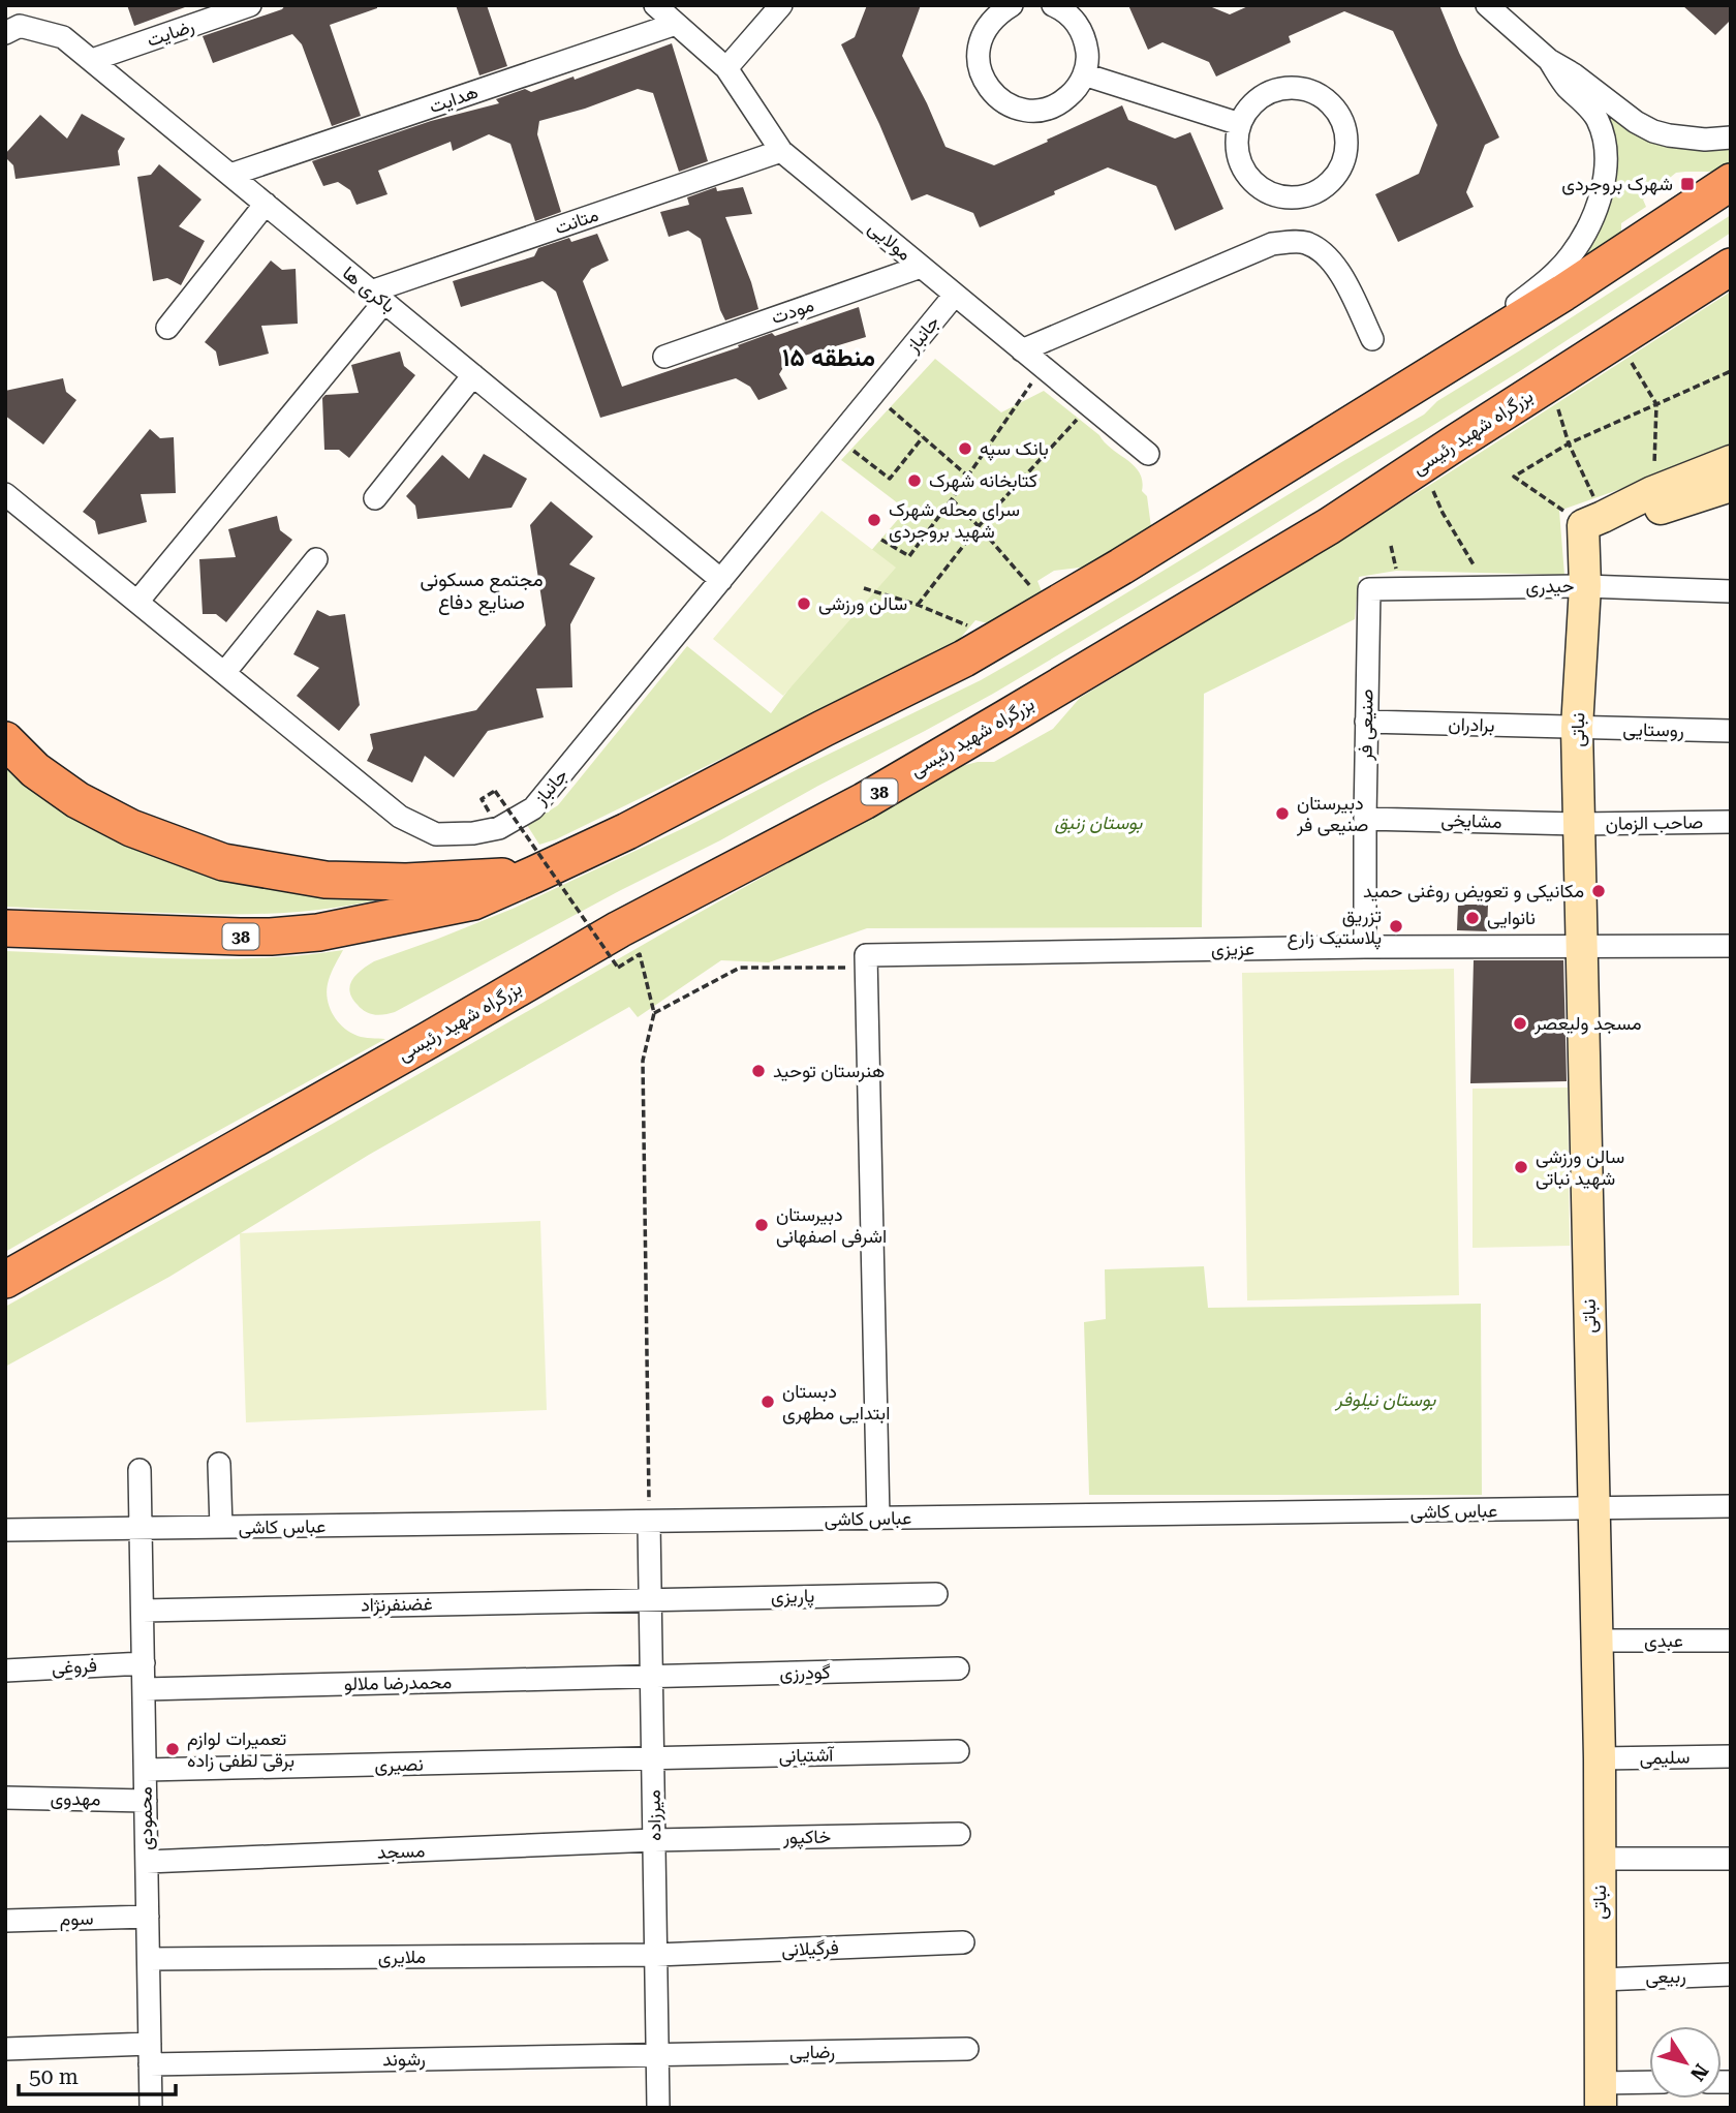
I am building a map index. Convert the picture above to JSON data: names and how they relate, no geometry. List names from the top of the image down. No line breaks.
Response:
{"streets":{"highway":["بزرگراه شهید رئیسی","38"],"main road":["نباتی"],"street":["رضایت","هدایت","متانت","مولايی","باکری ها","مودت","جانباز","حیدری","صنیعی فر","برادران","روستایی","مشایخی","صاحب الزمان","عزیزی","عباس کاشی","پاریزی","غضنفرنژاد","عبدی","فروغی","گودرزی","محمدرضا ملالو","آشتیانی","سلیمی","نصیری","مهدوی","میرزاده","محمودی","خاکپور","مسجد","سوم","فرگیلانی","ملایری","ربیعی","رضایی","رشوند"]},"crossings":[["رضایت","باکری ها"],["هدایت","مولايی"],["هدایت","باکری ها"],["متانت","مولايی"],["متانت","باکری ها"],["مولايی","مودت"],["مولايی","جانباز"],["باکری ها","جانباز"],["حیدری","صنیعی فر"],["حیدری","نباتی"],["صنیعی فر","برادران"],["صنیعی فر","مشایخی"],["صنیعی فر","عزیزی"],["برادران","نباتی"],["برادران","روستایی"],["نباتی","روستایی"],["نباتی","مشایخی"],["نباتی","صاحب الزمان"],["نباتی","عزیزی"],["نباتی","عباس کاشی"],["نباتی","عبدی"],["نباتی","سلیمی"],["نباتی","ربیعی"],["مشایخی","صاحب الزمان"],["عباس کاشی","میرزاده"],["عباس کاشی","محمودی"],["پاریزی","غضنفرنژاد"],["پاریزی","میرزاده"],["غضنفرنژاد","میرزاده"],["غضنفرنژاد","محمودی"],["فروغی","محمودی"],["گودرزی","محمدرضا ملالو"],["گودرزی","میرزاده"],["محمدرضا ملالو","میرزاده"],["محمدرضا ملالو","محمودی"],["آشتیانی","نصیری"],["آشتیانی","میرزاده"],["نصیری","میرزاده"],["نصیری","محمودی"],["مهدوی","محمودی"],["میرزاده","خاکپور"],["میرزاده","مسجد"],["میرزاده","فرگیلانی"],["میرزاده","ملایری"],["میرزاده","رضایی"],["میرزاده","رشوند"],["محمودی","مسجد"],["محمودی","سوم"],["محمودی","ملایری"],["محمودی","رشوند"],["خاکپور","مسجد"],["فرگیلانی","ملایری"],["رضایی","رشوند"]],"districts":["منطقه ۱۵","مجتمع مسکونی صنایع دفاع"],"parks":["بوستان زنبق","بوستان نیلوفر"],"places":{"transit":["شهرک بروجردی"],"other":["بانک سپه","کتابخانه شهرک","سرای محله شهرک شهید بروجردی","سالن ورزشی","دبیرستان صنیعی فر","مکانیکی و تعویض روغنی حمید","نانوایی","تزریق پلاستیک زارع","مسجد ولیعصر","هنرستان توحید","سالن ورزشی شهید نباتی","دبیرستان اشرفی اصفهانی","دبستان ابتدایی مطهری","تعمیرات لوازم برقی لطفی زاده"]},"scale_bar":"50 m","north":"bottom right"}
